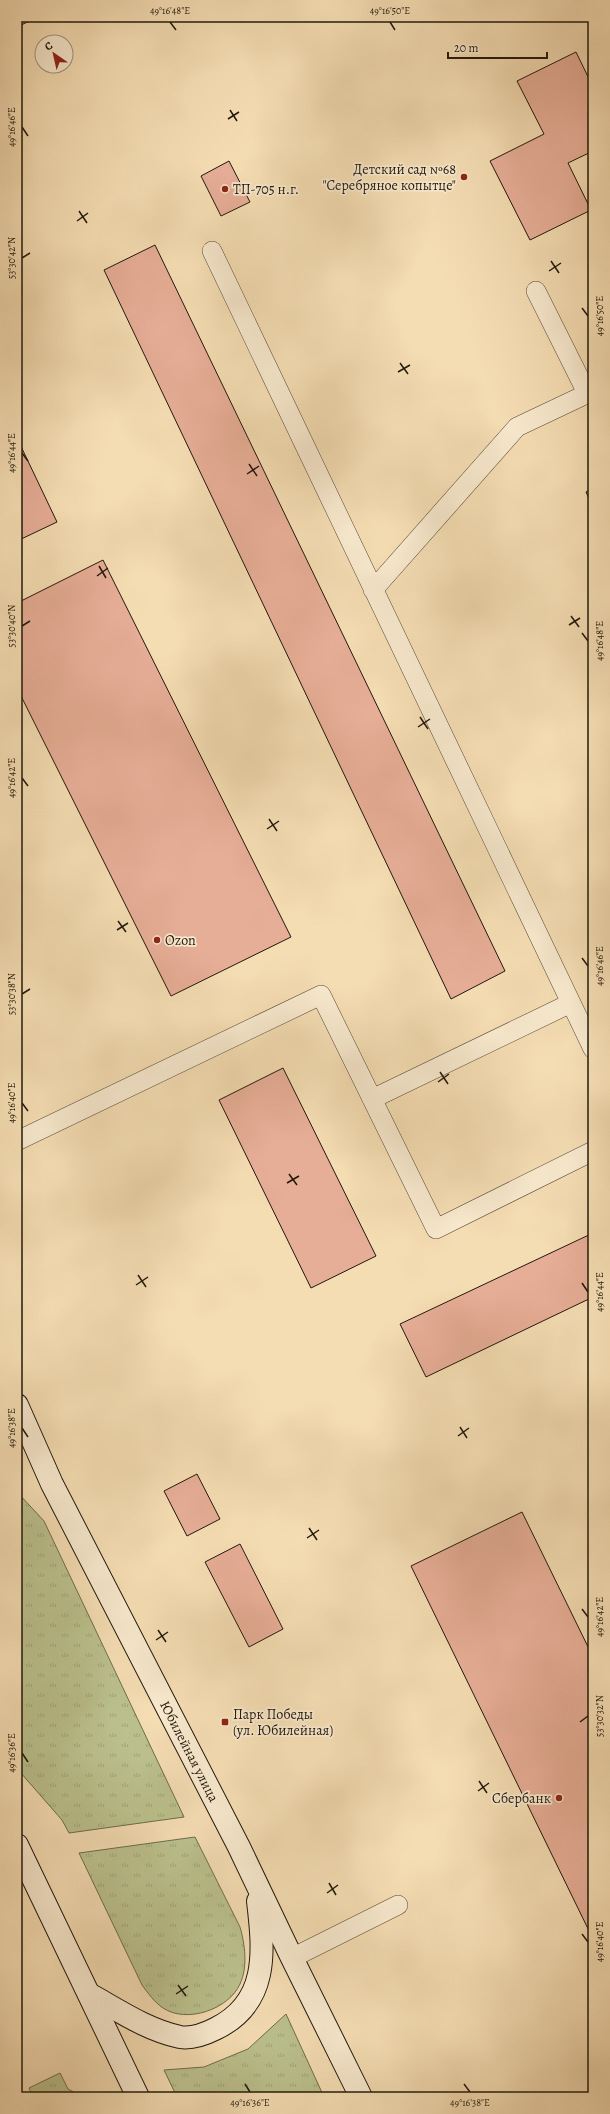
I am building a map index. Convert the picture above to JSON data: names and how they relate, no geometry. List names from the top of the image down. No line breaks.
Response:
{"streets":{"main road":["Юбилейная улица"]},"places":{"other":["Детский сад №68 \"Серебряное копытце\"","ТП-705 н.г.","Ozon","Сбербанк"],"transit":["Парк Победы (ул. Юбилейная)"]},"scale_bar":"20 m","north":"top left","coordinates":["49°16'48\"E","49°16'50\"E","49°16'46\"E","53°30'42\"N","49°16'44\"E","53°30'40\"N","49°16'42\"E","53°30'38\"N","49°16'40\"E","49°16'38\"E","53°30'32\"N","49°16'36\"E"]}
